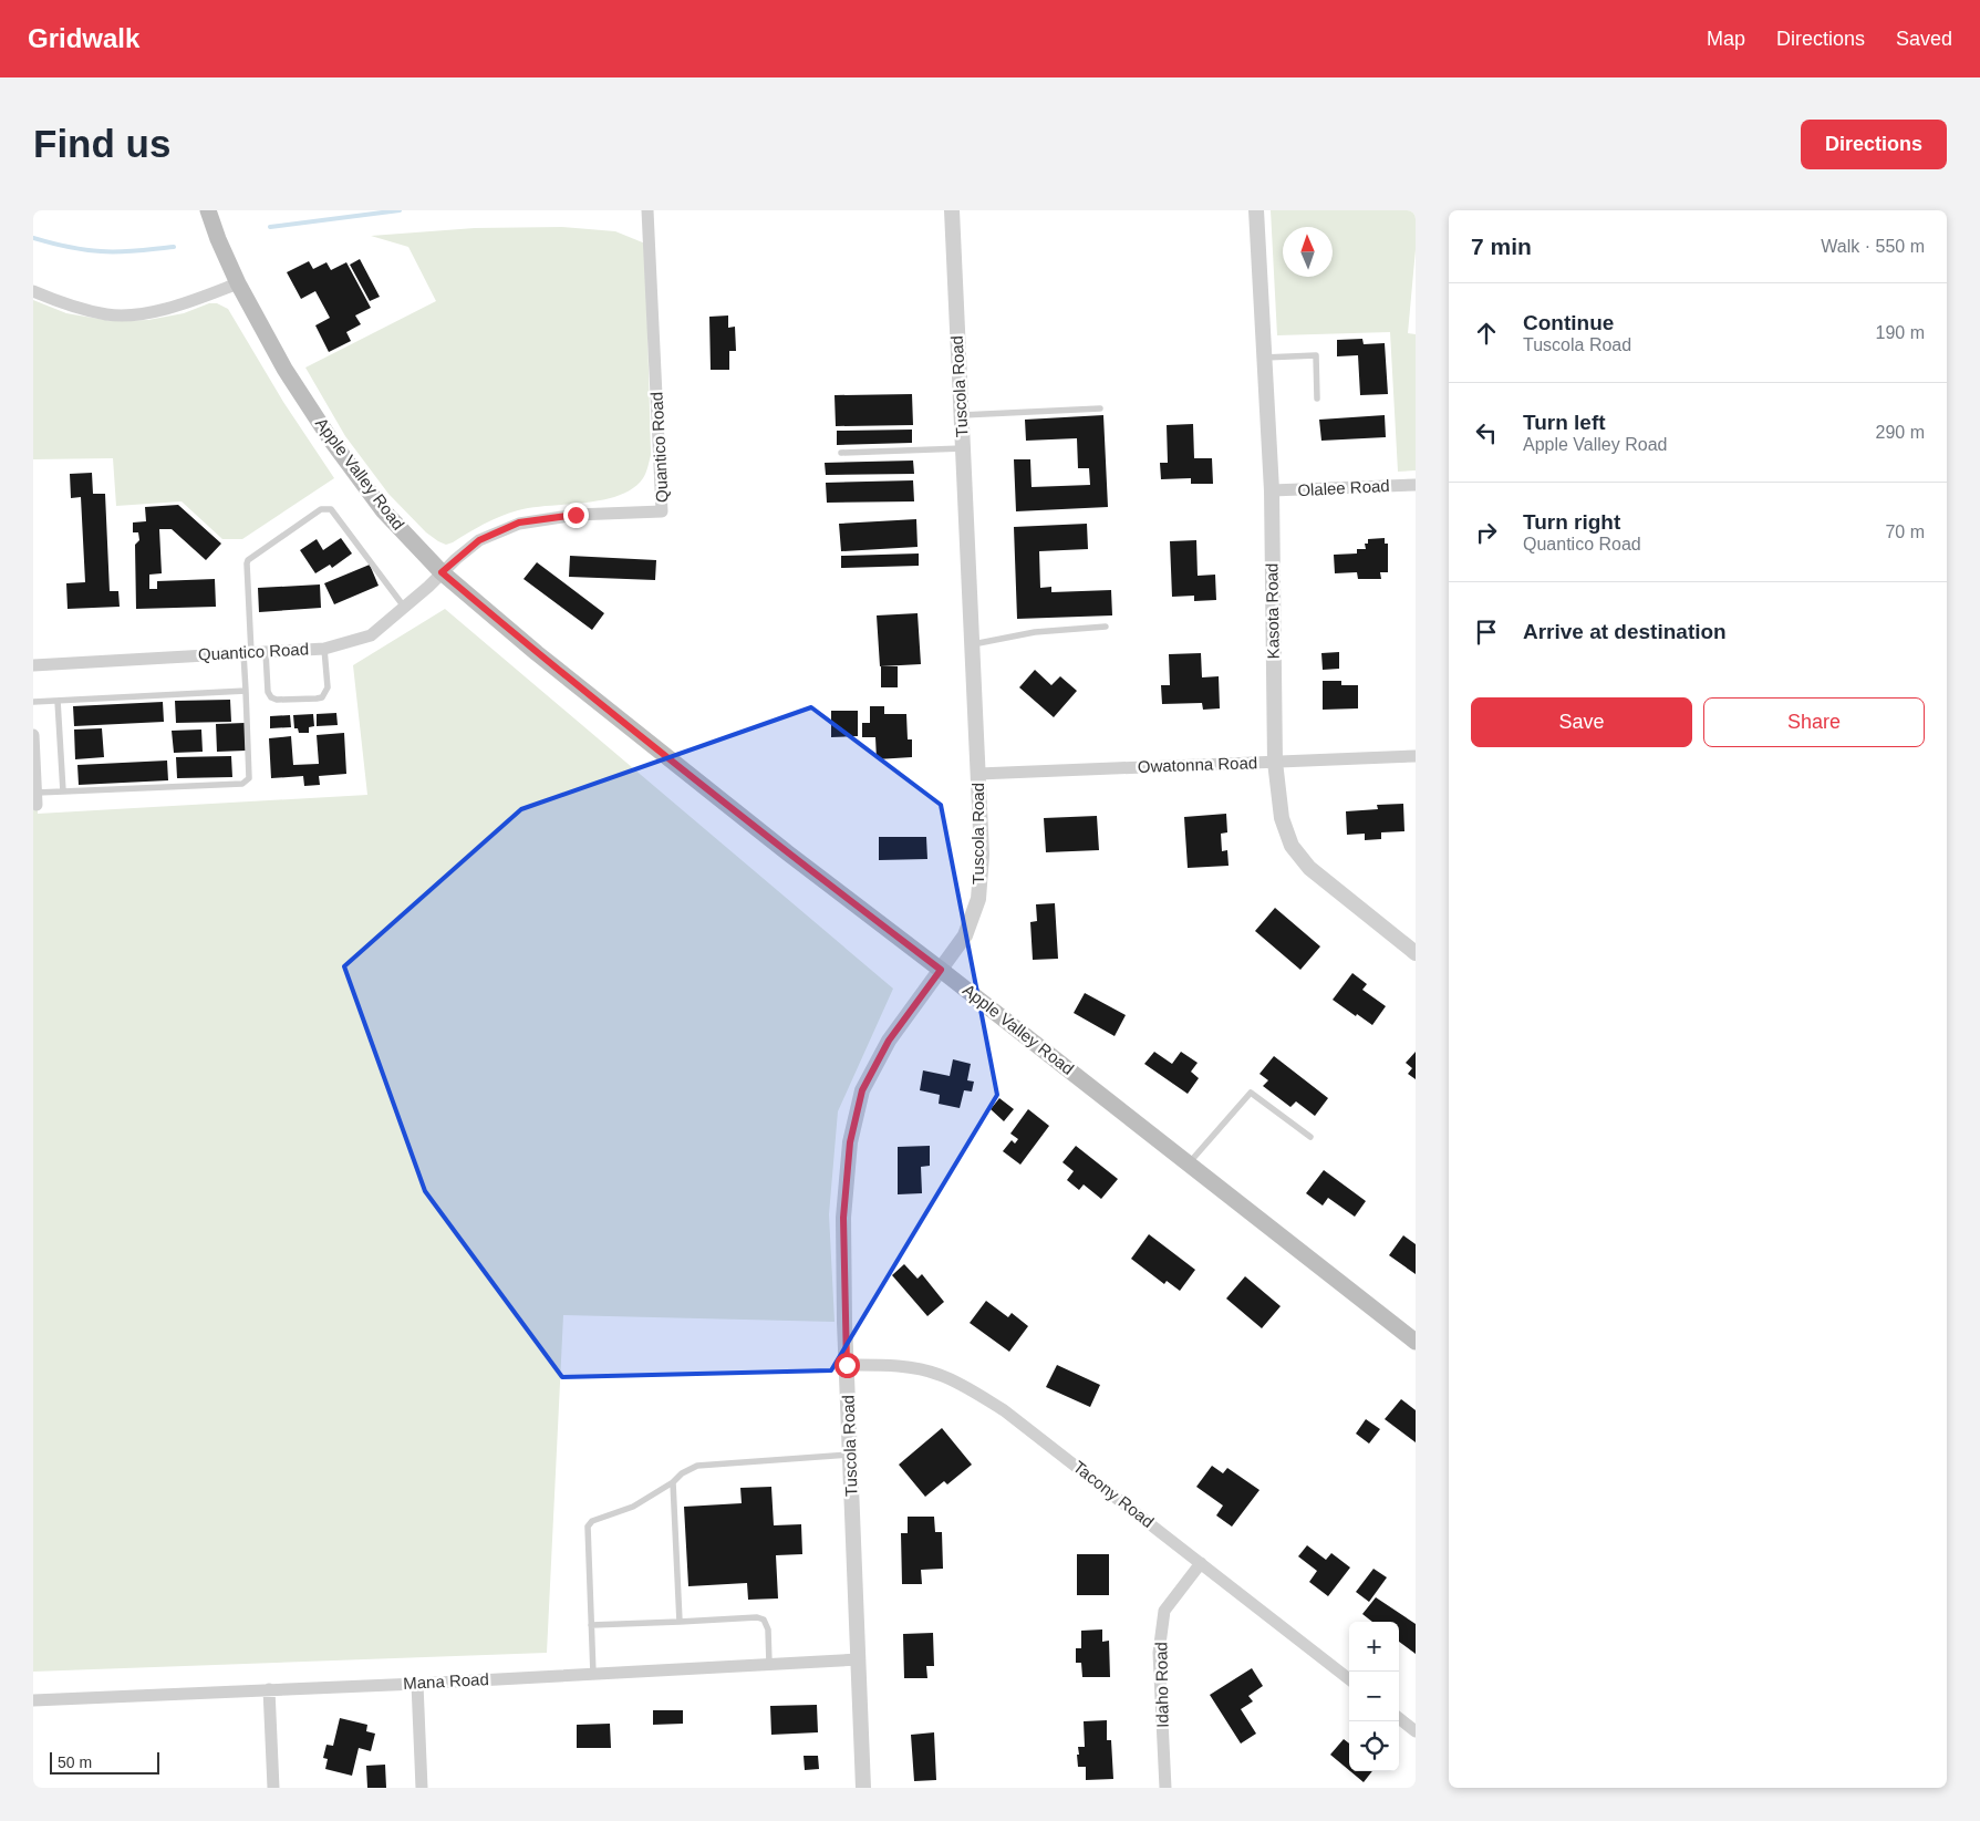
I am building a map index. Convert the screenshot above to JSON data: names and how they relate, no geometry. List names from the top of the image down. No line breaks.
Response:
{"streets":{"main road":["Apple Valley Road"],"street":["Tuscola Road","Quantico Road","Olalee Road","Kasota Road","Owatonna Road","Tacony Road","Mana Road","Idaho Road"]},"crossings":[["Tuscola Road","Apple Valley Road"],["Tuscola Road","Owatonna Road"],["Tuscola Road","Tacony Road"],["Tuscola Road","Mana Road"],["Quantico Road","Apple Valley Road"],["Olalee Road","Kasota Road"],["Kasota Road","Owatonna Road"],["Tacony Road","Idaho Road"]],"scale_bar":"50 m","north":"top","page":{"header":"Gridwalk","nav":["Map","Directions","Saved"],"buttons":["Directions",["Save","Share"]],"title":"Find us","heading":["7 min","Walk · 550 m"],"list":[["Continue","Tuscola Road","190 m"],["Turn left","Apple Valley Road","290 m"],["Turn right","Quantico Road","70 m"],"Arrive at destination"],"map_buttons":["+","−"],"scale":"50 m"}}
